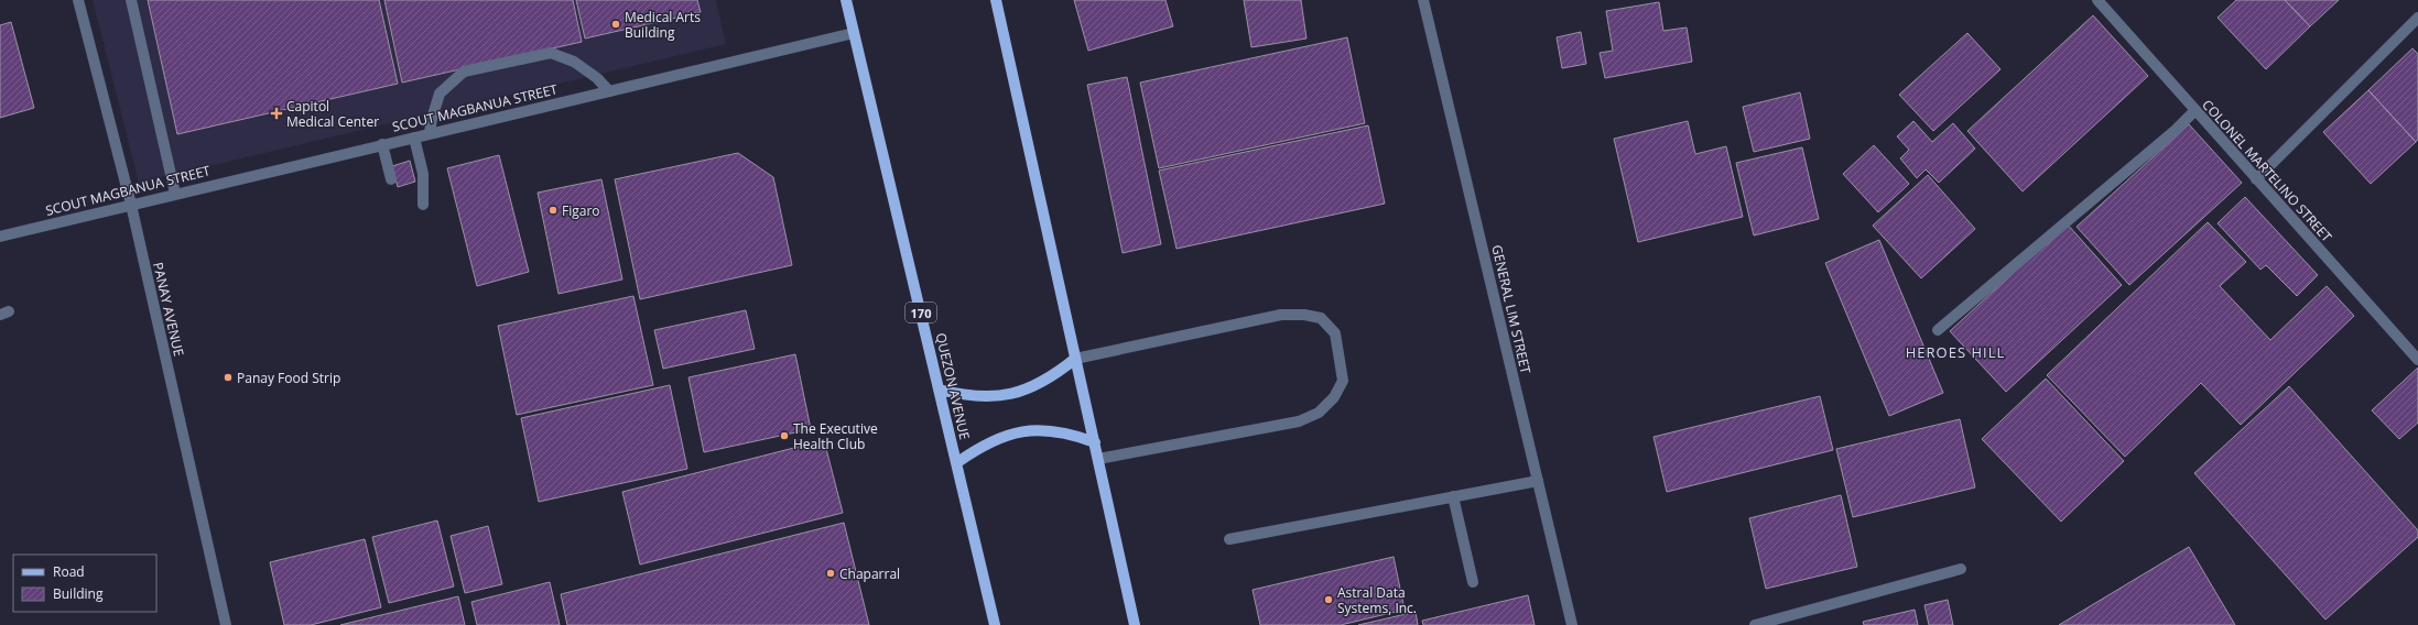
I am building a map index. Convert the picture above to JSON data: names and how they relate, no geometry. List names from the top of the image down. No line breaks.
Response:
{"streets":{"main road":["170","QUEZON AVENUE"],"street":["SCOUT MAGBANUA STREET","COLONEL MARTELINO STREET","PANAY AVENUE","GENERAL LIM STREET"]},"crossings":[["SCOUT MAGBANUA STREET","PANAY AVENUE"],["SCOUT MAGBANUA STREET","QUEZON AVENUE"]],"districts":["HEROES HILL"],"places":{"other":["Medical Arts Building","Figaro","Panay Food Strip","The Executive Health Club","Chaparral","Astral Data Systems, Inc."],"health":["Capitol Medical Center"]},"legend":["Road","Building"]}
